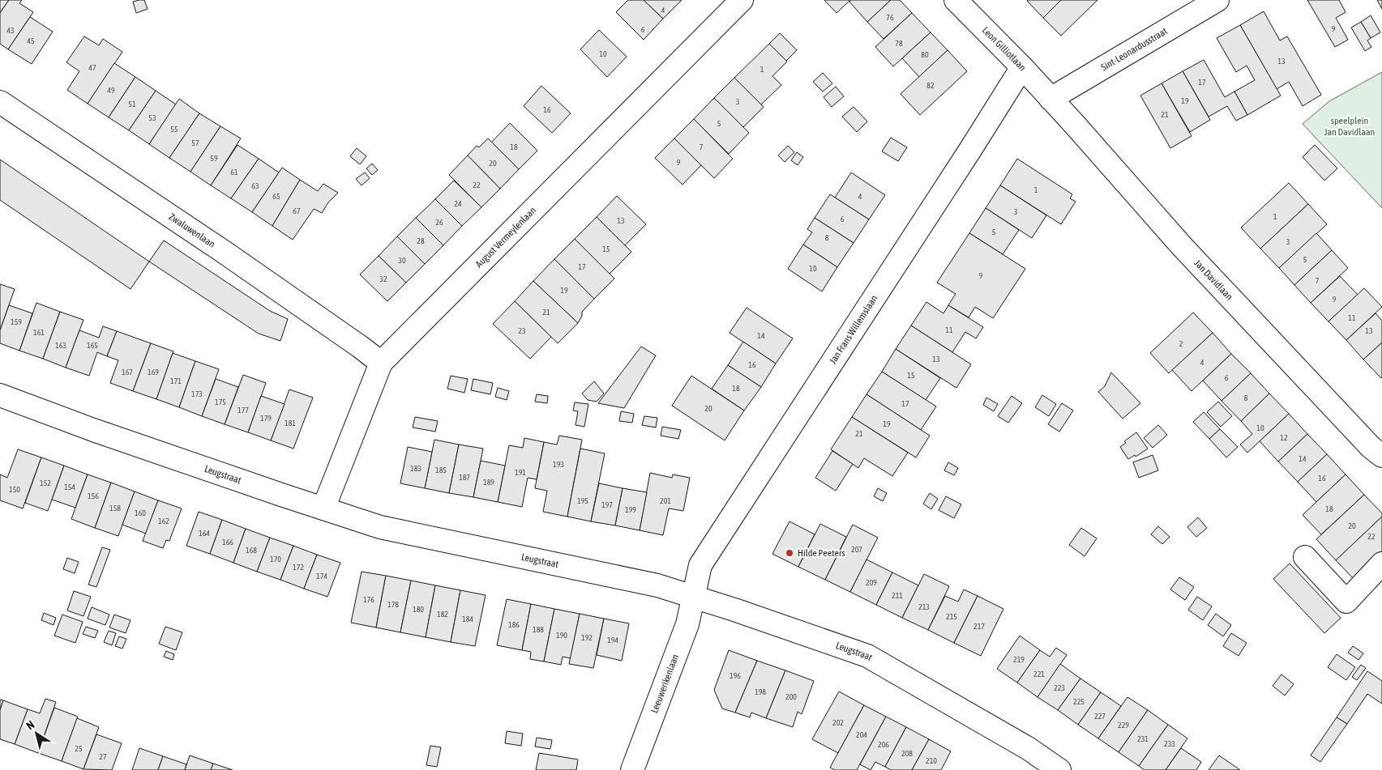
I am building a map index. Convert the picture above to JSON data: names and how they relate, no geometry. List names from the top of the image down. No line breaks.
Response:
{"streets":{"street":["Leon Gilliotlaan","Sint-Leonardusstraat","Zwaluwenlaan","August Vermeylenlaan","Jan Davidlaan","Jan Frans Willemslaan","Leugstraat","Leeuwerikenlaan"]},"crossings":[["Leon Gilliotlaan","Sint-Leonardusstraat"],["Leon Gilliotlaan","Jan Davidlaan"],["Leon Gilliotlaan","Jan Frans Willemslaan"],["Sint-Leonardusstraat","Jan Davidlaan"],["Zwaluwenlaan","August Vermeylenlaan"],["August Vermeylenlaan","Leugstraat"],["Jan Frans Willemslaan","Leugstraat"],["Jan Frans Willemslaan","Leeuwerikenlaan"],["Leugstraat","Leeuwerikenlaan"]],"parks":["speelplein Jan Davidlaan"],"places":["Hilde Peeters"],"house_numbers":["4","76","9","6","43","45","78","10","80","13","47","1","17","82","49","19","3","51","16","21","53","5","55","57","18","7","59","9","20","61","22","63","1","65","4","24","67","3","1","6","13","26","5","8","28","3","15","5","30","17","10","9","32","7","19","9","21","11","159","11","23","13","161","14","2","163","165","13","4","16","167","169","15","6","171","18","173","8","175","17","20","177","179","181","19","10","21","12","14","193","183","185","191","187","16","189","152","154","150","156","195","201","197","158","18","199","160","162","20","164","22","166","207","168","170","172","174","209","211","176","178","213","180","182","215","184","186","217","188","190","192","194","219","221","196","223","198","200","225","227","202","229","204","231","233","206","25","208","27","210"],"north":"top left"}
